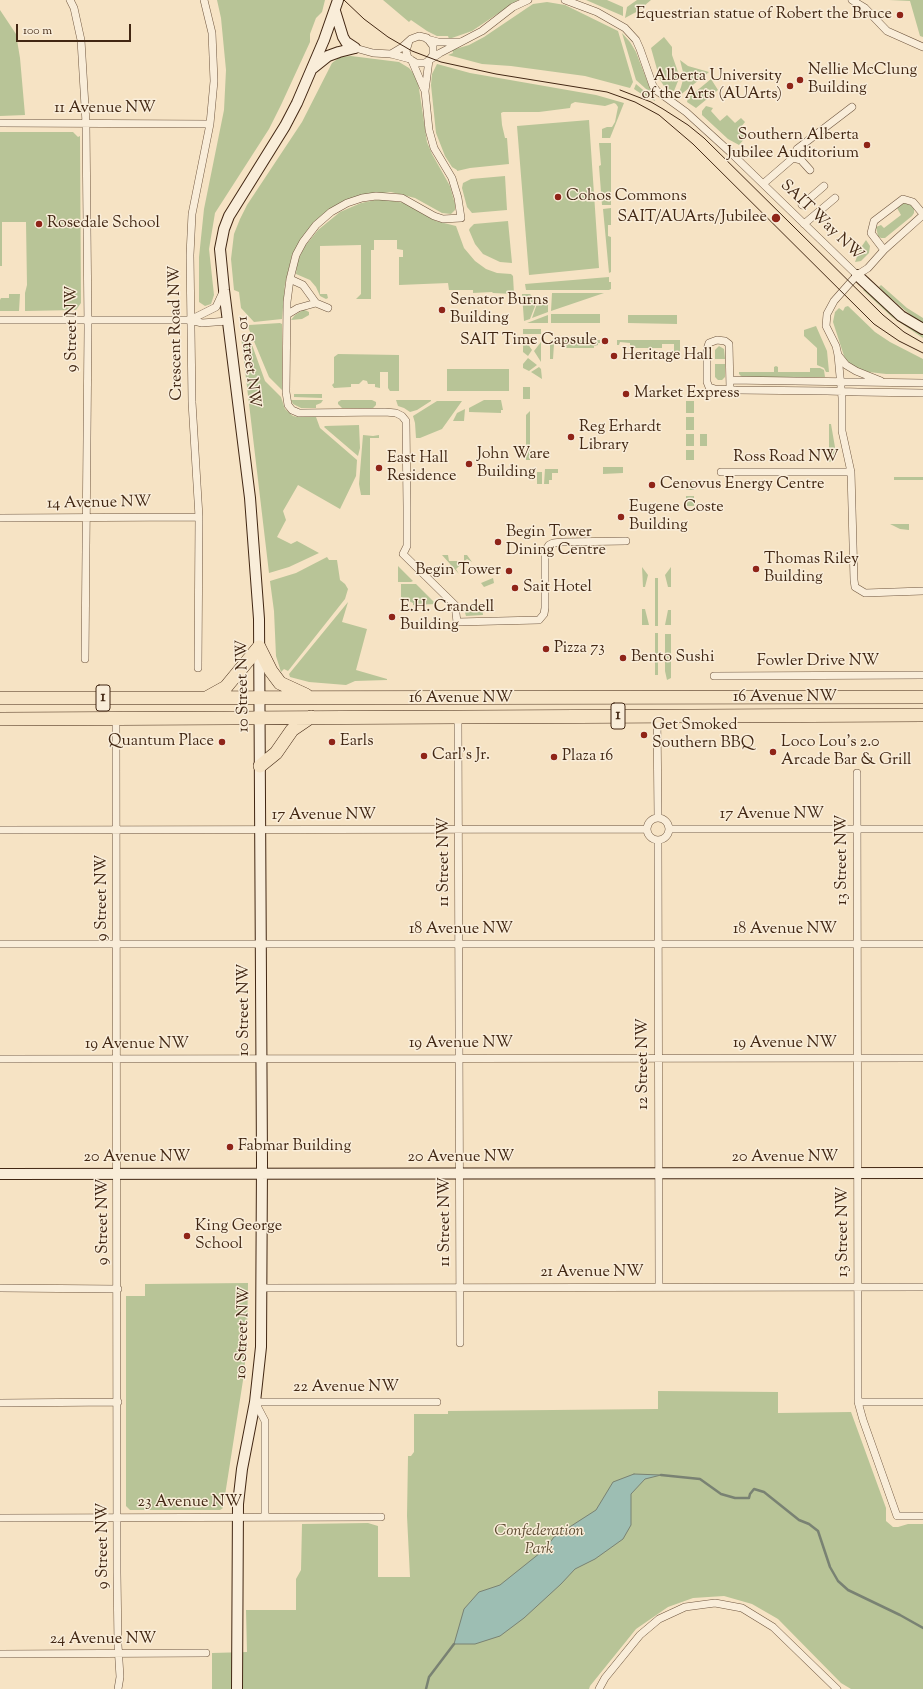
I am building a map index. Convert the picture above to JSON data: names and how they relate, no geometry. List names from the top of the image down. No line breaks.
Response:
{"streets":{"highway":["1","16 Avenue NW"],"street":["11 Avenue NW","SAIT Way NW","9 Street NW","Crescent Road NW","10 Street NW","Ross Road NW","14 Avenue NW","Fowler Drive NW","17 Avenue NW","13 Street NW","11 Street NW","18 Avenue NW","19 Avenue NW","12 Street NW","20 Avenue NW","21 Avenue NW","22 Avenue NW","23 Avenue NW","24 Avenue NW"]},"crossings":[["11 Avenue NW","9 Street NW"],["11 Avenue NW","Crescent Road NW"],["9 Street NW","14 Avenue NW"],["9 Street NW","16 Avenue NW"],["9 Street NW","17 Avenue NW"],["9 Street NW","18 Avenue NW"],["9 Street NW","19 Avenue NW"],["9 Street NW","20 Avenue NW"],["9 Street NW","23 Avenue NW"],["9 Street NW","24 Avenue NW"],["Crescent Road NW","14 Avenue NW"],["10 Street NW","16 Avenue NW"],["10 Street NW","17 Avenue NW"],["10 Street NW","18 Avenue NW"],["10 Street NW","19 Avenue NW"],["10 Street NW","20 Avenue NW"],["10 Street NW","21 Avenue NW"],["10 Street NW","22 Avenue NW"],["10 Street NW","23 Avenue NW"],["16 Avenue NW","11 Street NW"],["17 Avenue NW","13 Street NW"],["17 Avenue NW","11 Street NW"],["17 Avenue NW","12 Street NW"],["13 Street NW","18 Avenue NW"],["13 Street NW","19 Avenue NW"],["13 Street NW","20 Avenue NW"],["13 Street NW","21 Avenue NW"],["11 Street NW","18 Avenue NW"],["11 Street NW","19 Avenue NW"],["11 Street NW","20 Avenue NW"],["11 Street NW","21 Avenue NW"],["18 Avenue NW","12 Street NW"],["19 Avenue NW","12 Street NW"],["12 Street NW","20 Avenue NW"],["12 Street NW","21 Avenue NW"]],"parks":["Confederation Park"],"places":["Equestrian statue of Robert the Bruce","Nellie McClung Building","Alberta University of the Arts (AUArts)","Southern Alberta Jubilee Auditorium","Cohos Commons","SAIT/AUArts/Jubilee","Rosedale School","Senator Burns Building","SAIT Time Capsule","Heritage Hall","Market Express","Reg Erhardt Library","John Ware Building","East Hall Residence","Cenovus Energy Centre","Eugene Coste Building","Begin Tower Dining Centre","Thomas Riley Building","Begin Tower","Sait Hotel","E.H. Crandell Building","Pizza 73","Bento Sushi","Get Smoked Southern BBQ","Quantum Place","Earls","Loco Lou's 2.0 Arcade Bar & Grill","Carl's Jr.","Plaza 16","Fabmar Building","King George School"],"scale_bar":"100 m"}
